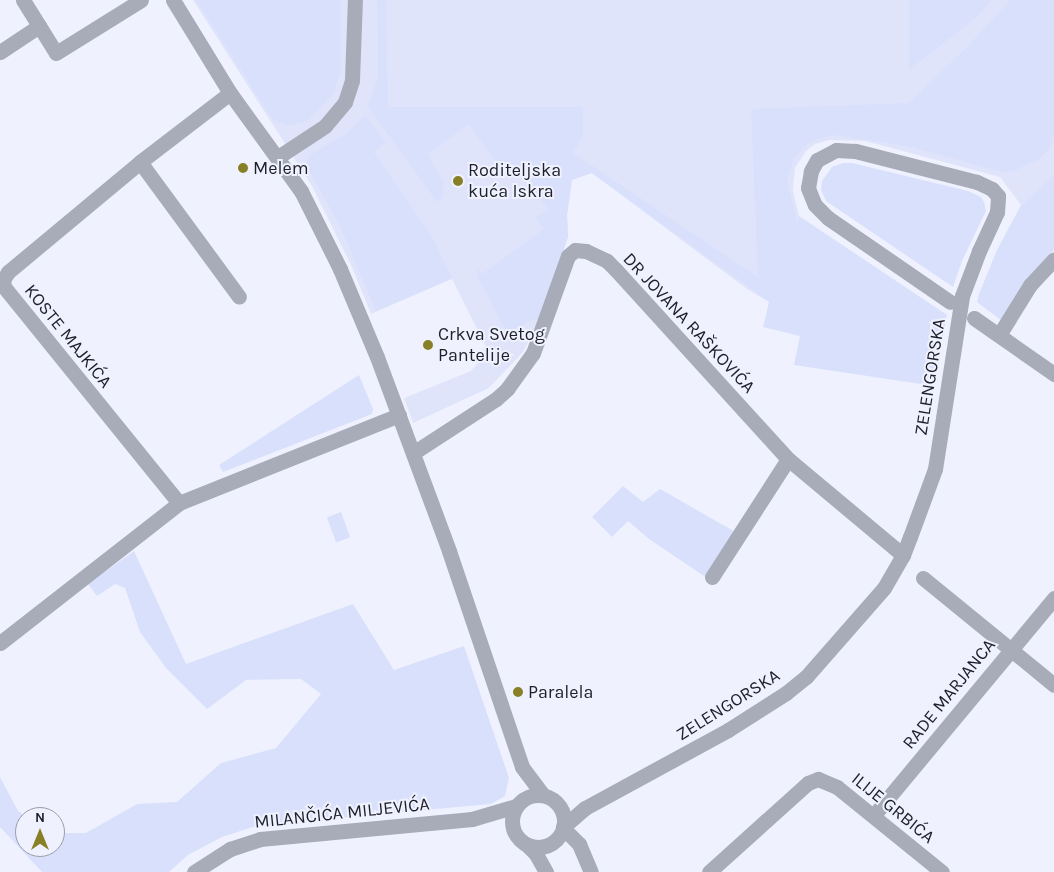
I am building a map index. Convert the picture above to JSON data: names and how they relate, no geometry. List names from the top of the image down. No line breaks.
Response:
{"streets":{"street":["DR JOVANA RAŠKOVIĆA","KOSTE MAJKIĆA","ZELENGORSKA","RADE MARJANCA","ILIJE GRBIĆA","MILANČIĆA MILJEVIĆA"]},"crossings":[["DR JOVANA RAŠKOVIĆA","ZELENGORSKA"],["ZELENGORSKA","MILANČIĆA MILJEVIĆA"],["RADE MARJANCA","ILIJE GRBIĆA"]],"places":["Melem","Roditeljska kuća Iskra","Crkva Svetog Pantelije","Paralela"],"north":"top"}
